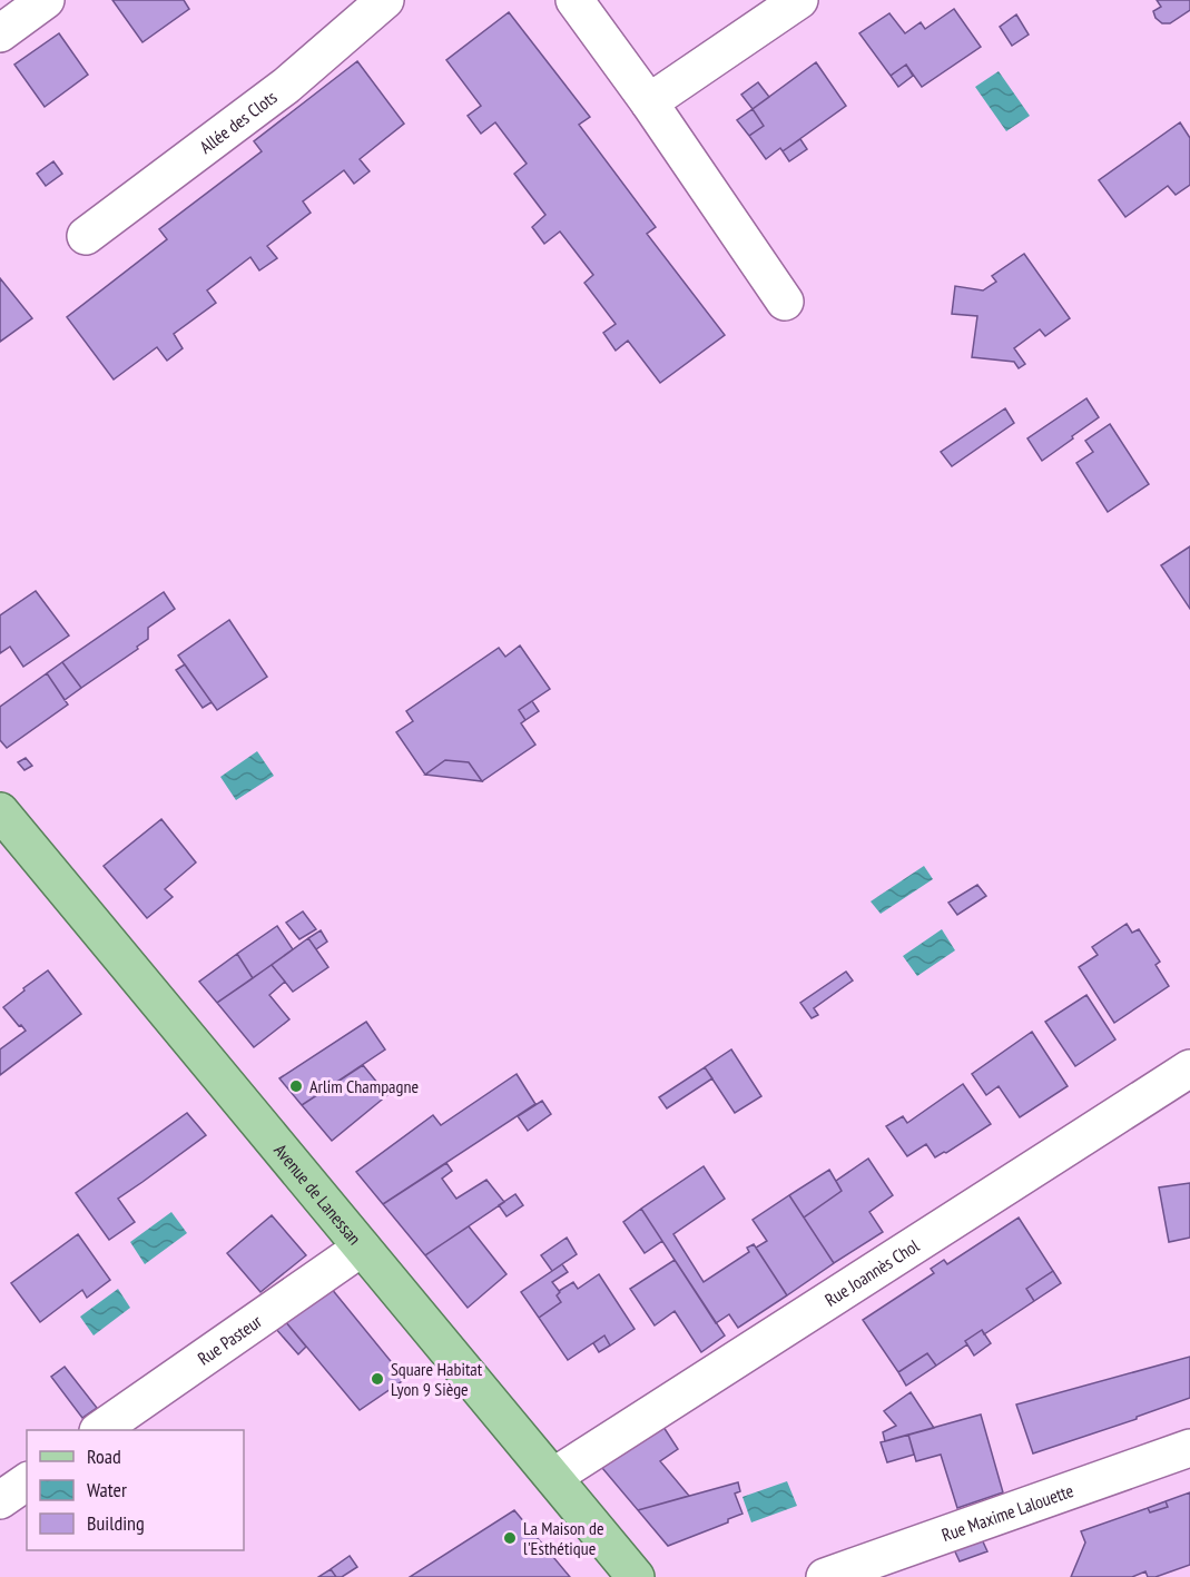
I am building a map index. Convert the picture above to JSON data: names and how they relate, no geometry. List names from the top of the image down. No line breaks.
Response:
{"streets":{"main road":["Avenue de Lanessan"],"street":["Allée des Clots","Rue Joannès Chol","Rue Pasteur","Rue Maxime Lalouette"]},"crossings":[["Avenue de Lanessan","Rue Joannès Chol"],["Avenue de Lanessan","Rue Pasteur"]],"places":["Arlim Champagne","Square Habitat Lyon 9 Siège","La Maison de l'Esthétique"],"legend":["Road","Water","Building"]}
